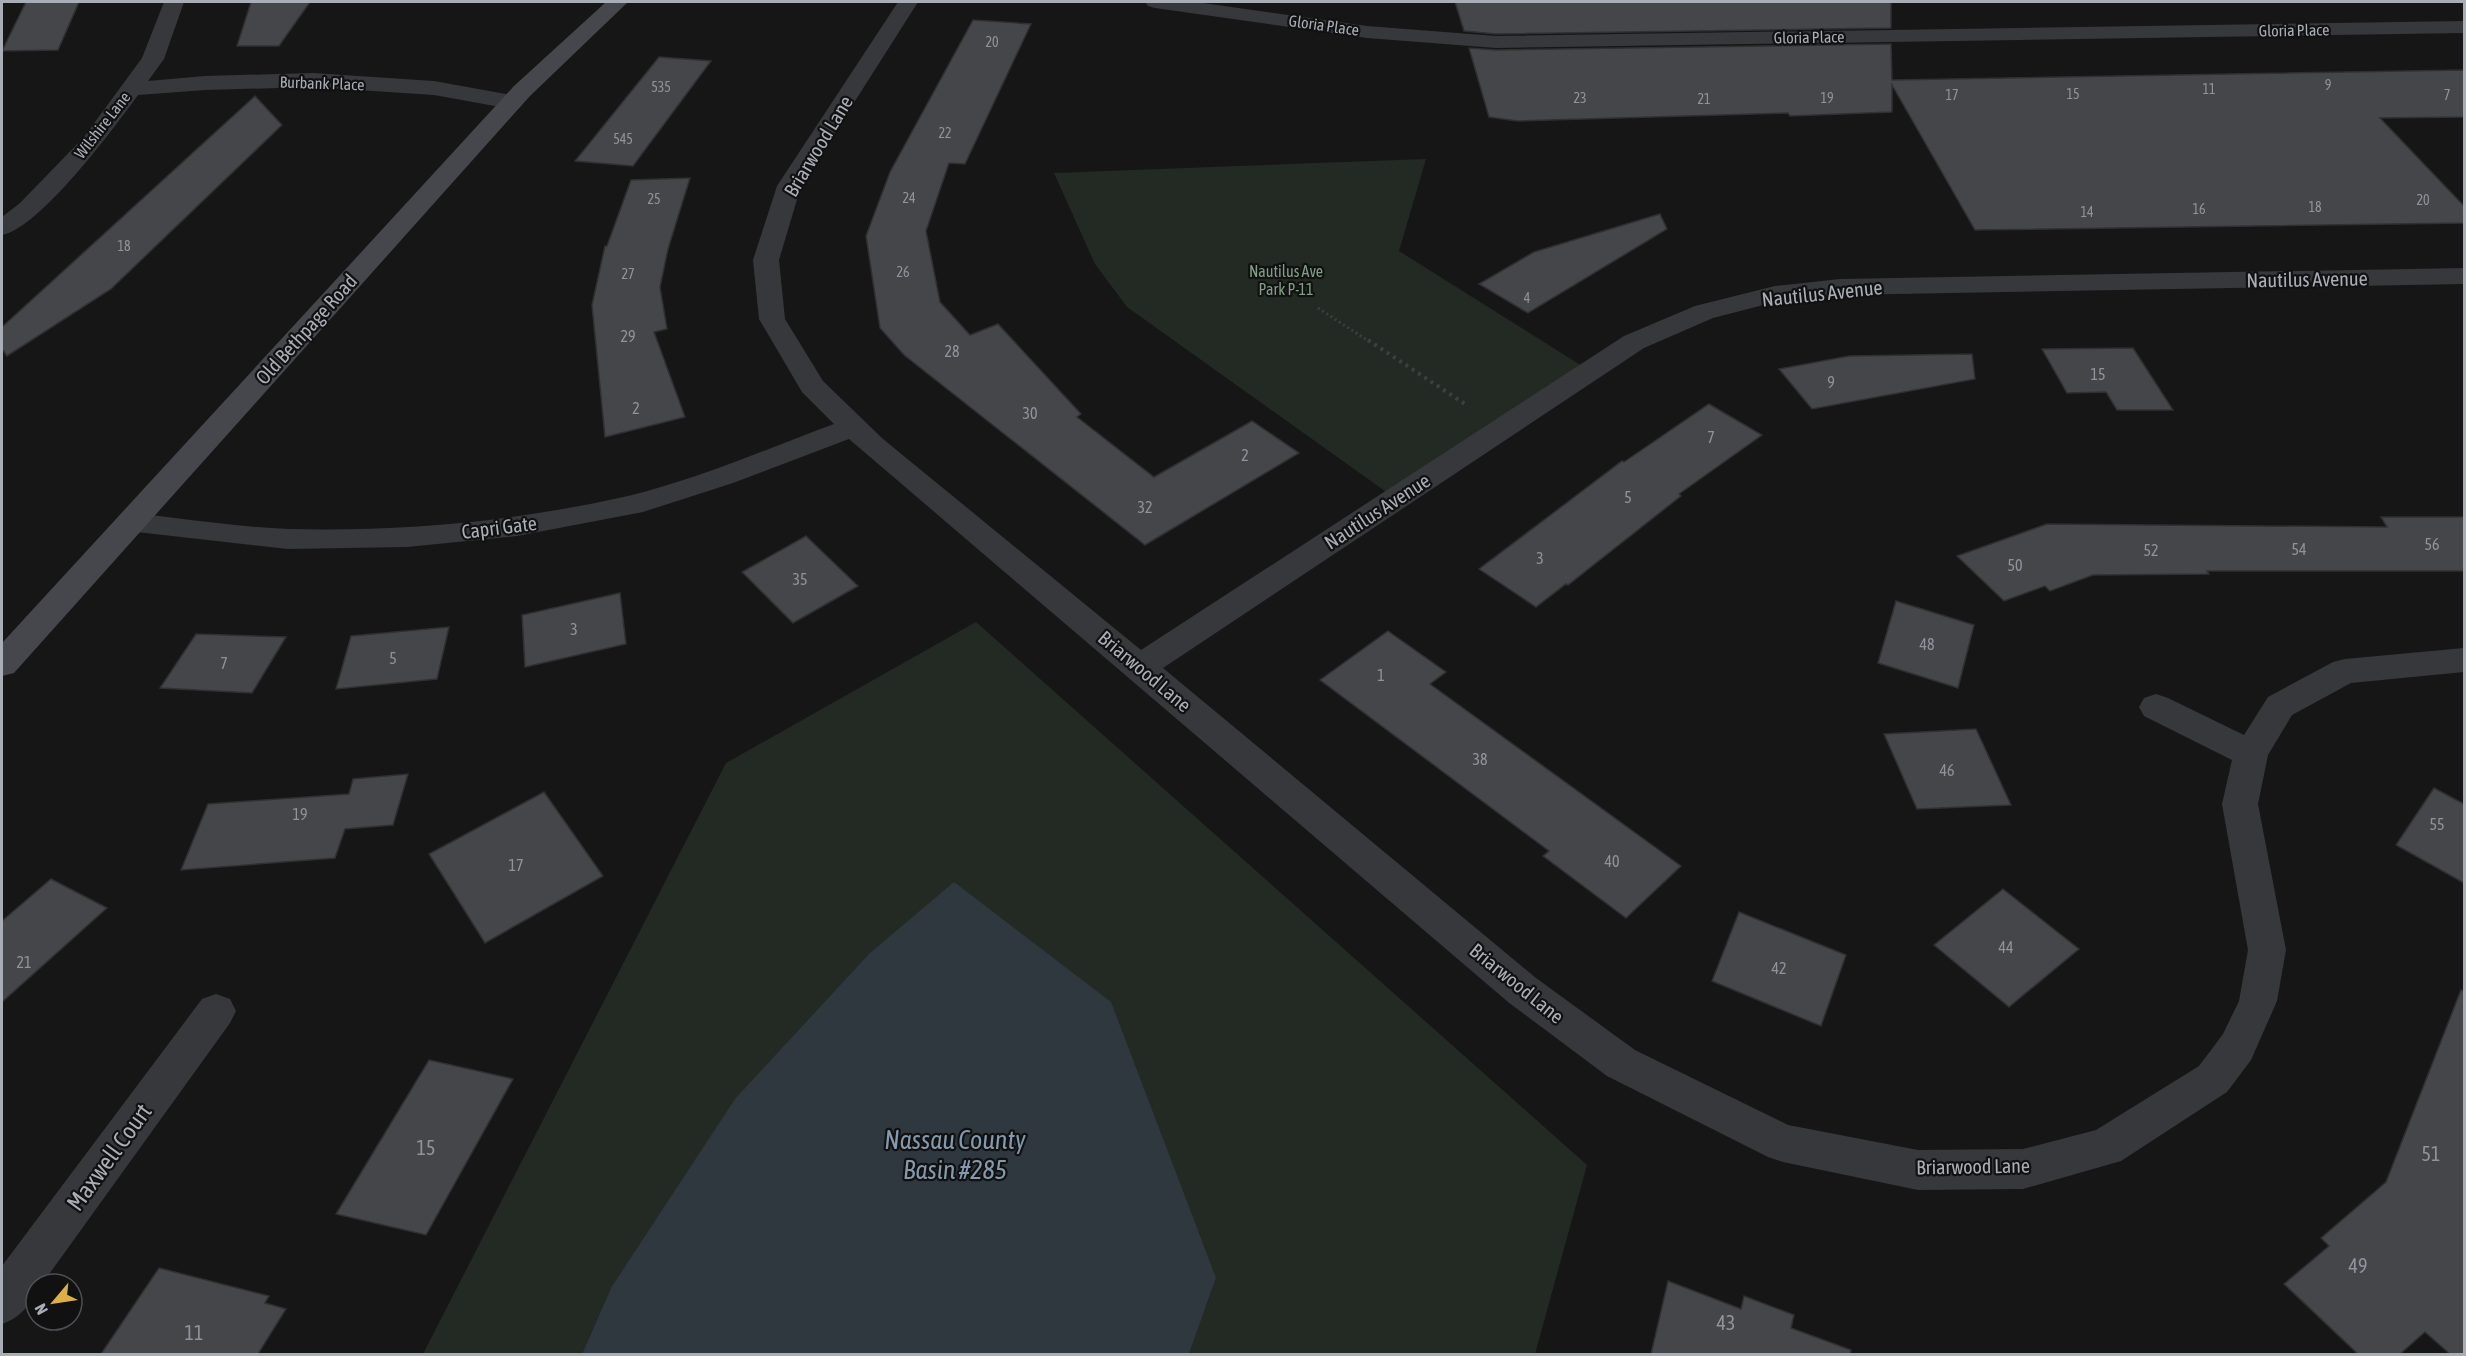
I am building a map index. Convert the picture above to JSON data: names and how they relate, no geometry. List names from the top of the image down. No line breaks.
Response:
{"streets":{"main road":["Old Bethpage Road"],"street":["Gloria Place","Burbank Place","Wilshire Lane","Briarwood Lane","Nautilus Avenue","Capri Gate","Maxwell Court"]},"crossings":[["Burbank Place","Wilshire Lane"],["Burbank Place","Old Bethpage Road"],["Briarwood Lane","Nautilus Avenue"],["Briarwood Lane","Capri Gate"],["Old Bethpage Road","Capri Gate"]],"water":["Nassau County Basin #285"],"parks":["Nautilus Ave Park P-11"],"house_numbers":["20","9","535","11","15","17","7","23","19","21","22","545","24","25","20","18","16","14","18","26","27","4","29","28","15","9","2","30","7","2","5","32","56","54","52","3","50","35","3","48","5","7","1","38","46","19","55","40","17","44","21","42","15","51","49","43","11"],"north":"bottom left"}
